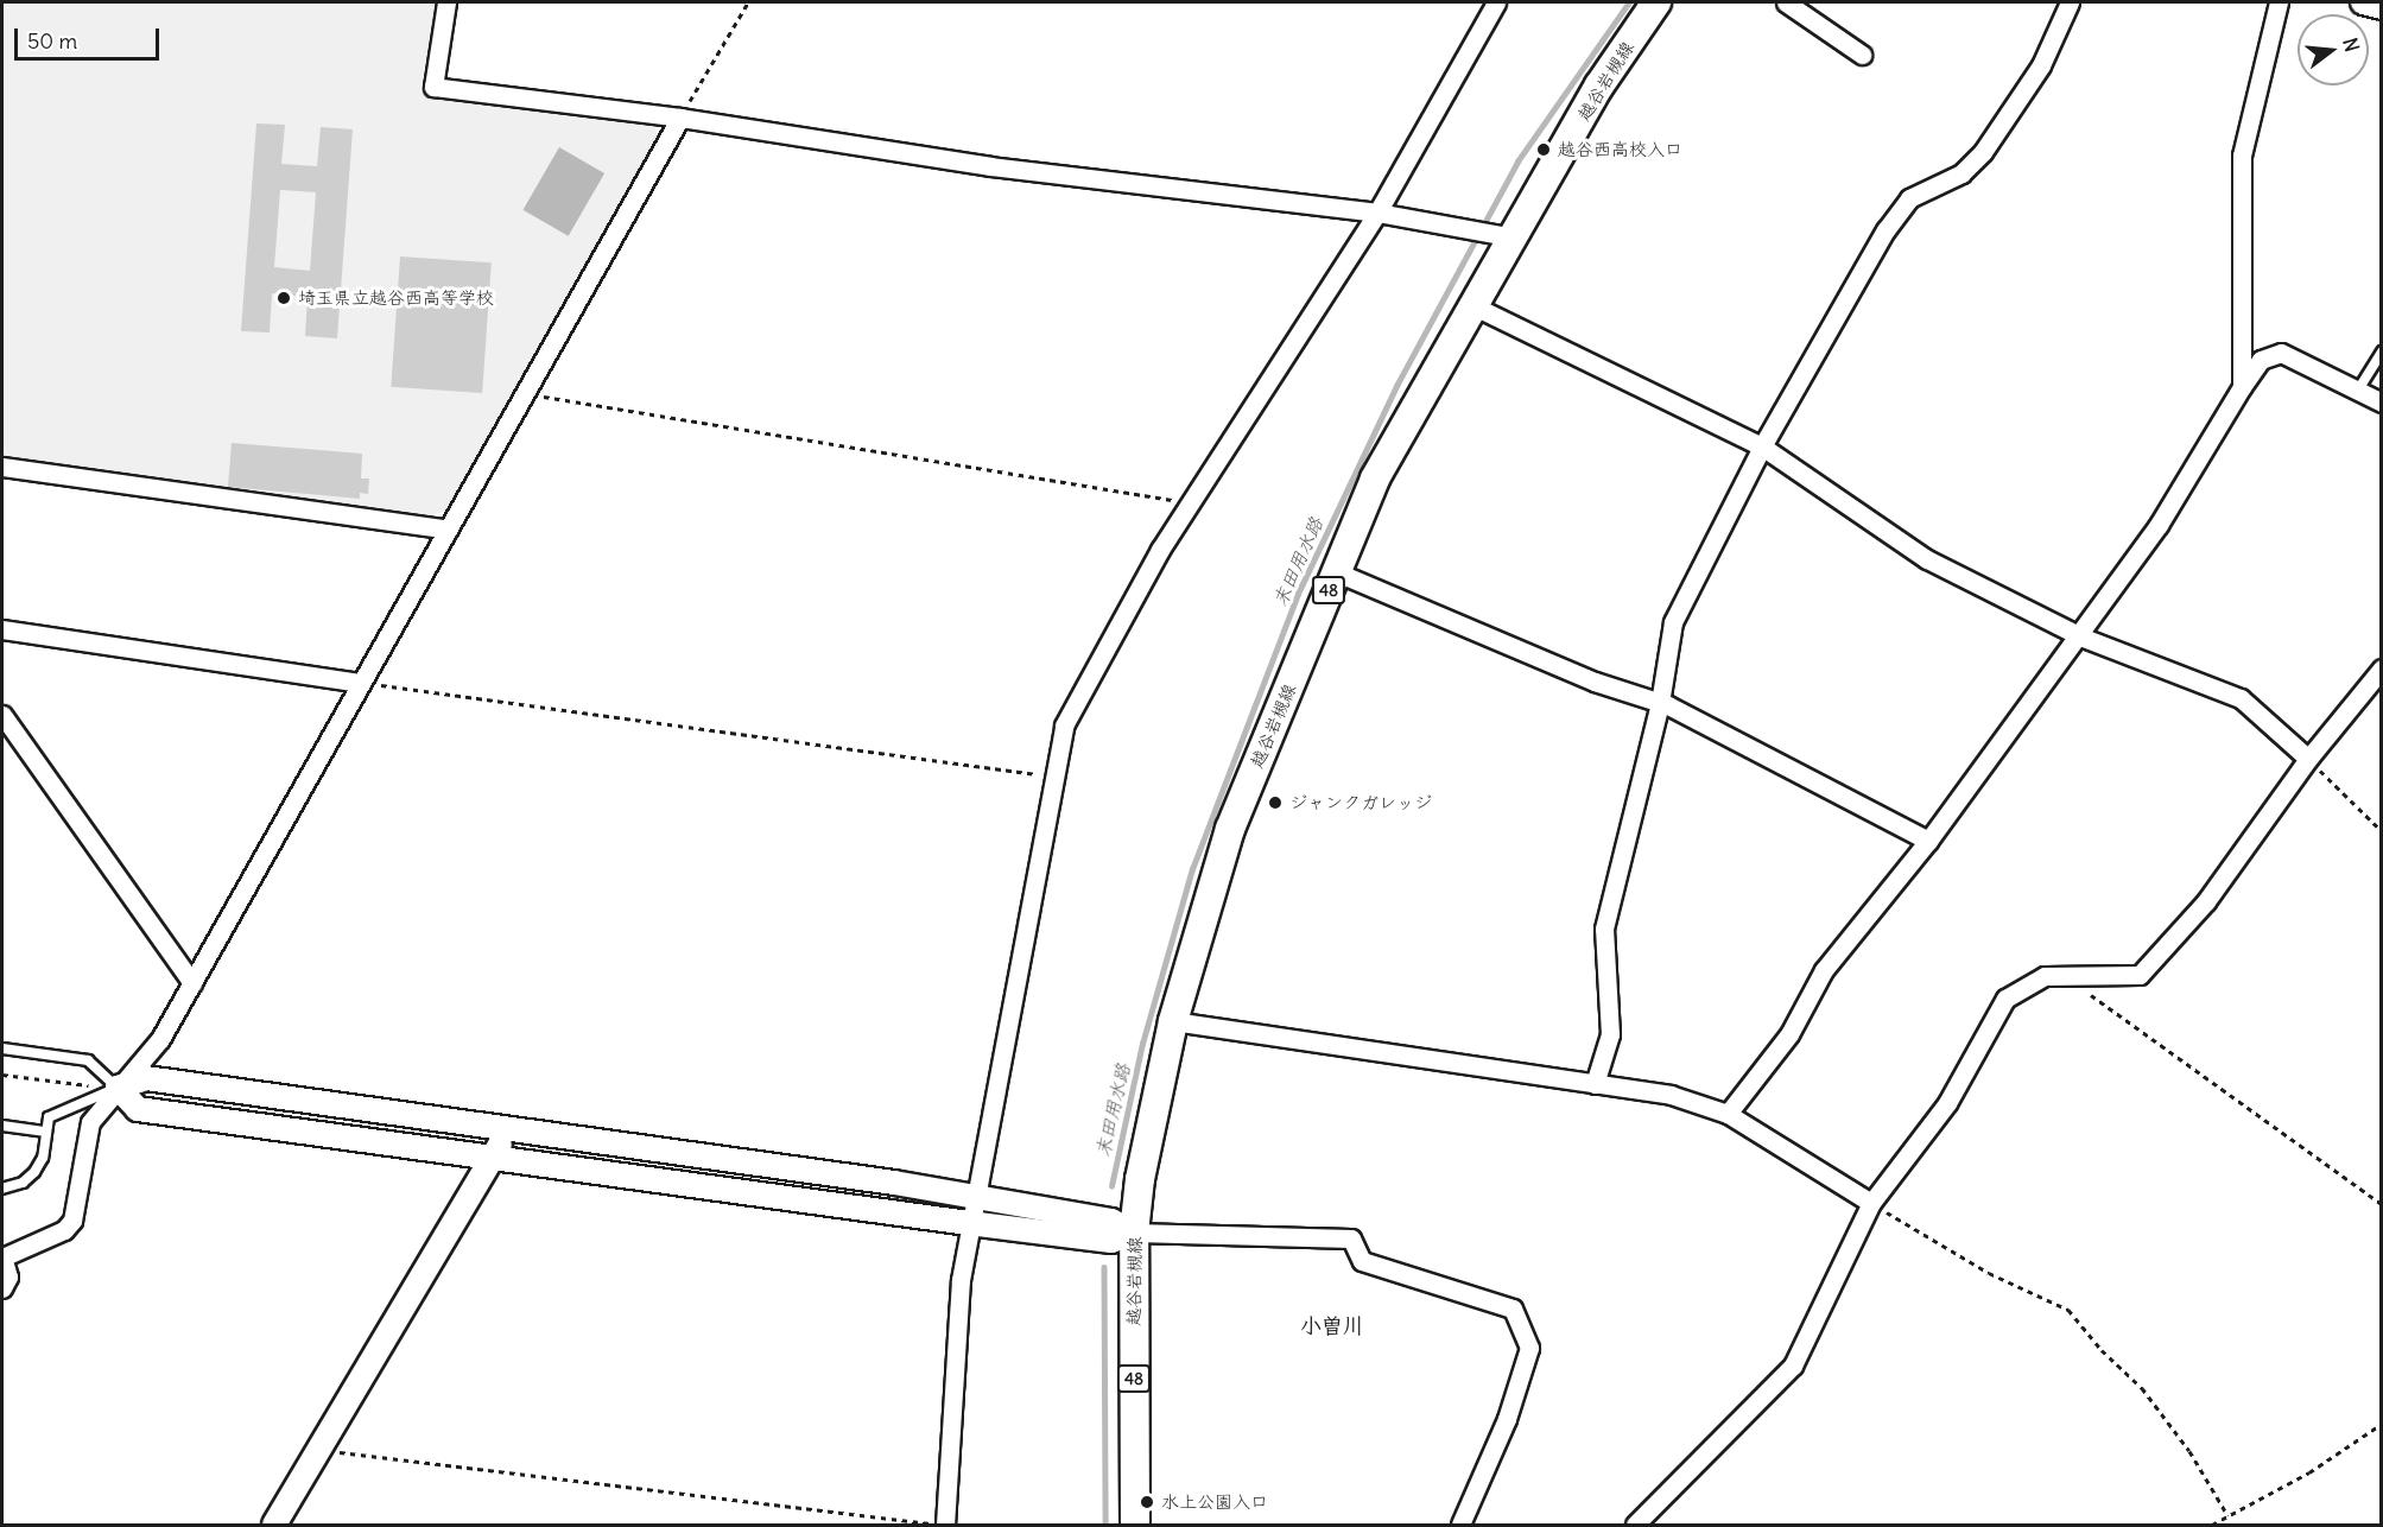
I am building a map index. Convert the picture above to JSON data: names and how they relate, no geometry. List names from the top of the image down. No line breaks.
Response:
{"streets":{"main road":["越谷岩槻線","48"]},"districts":["小曽川"],"water":["末田用水路"],"places":["越谷西高校入口","埼玉県立越谷西高等学校","ジャンクガレッジ","水上公園入口"],"scale_bar":"50 m","north":"right"}
